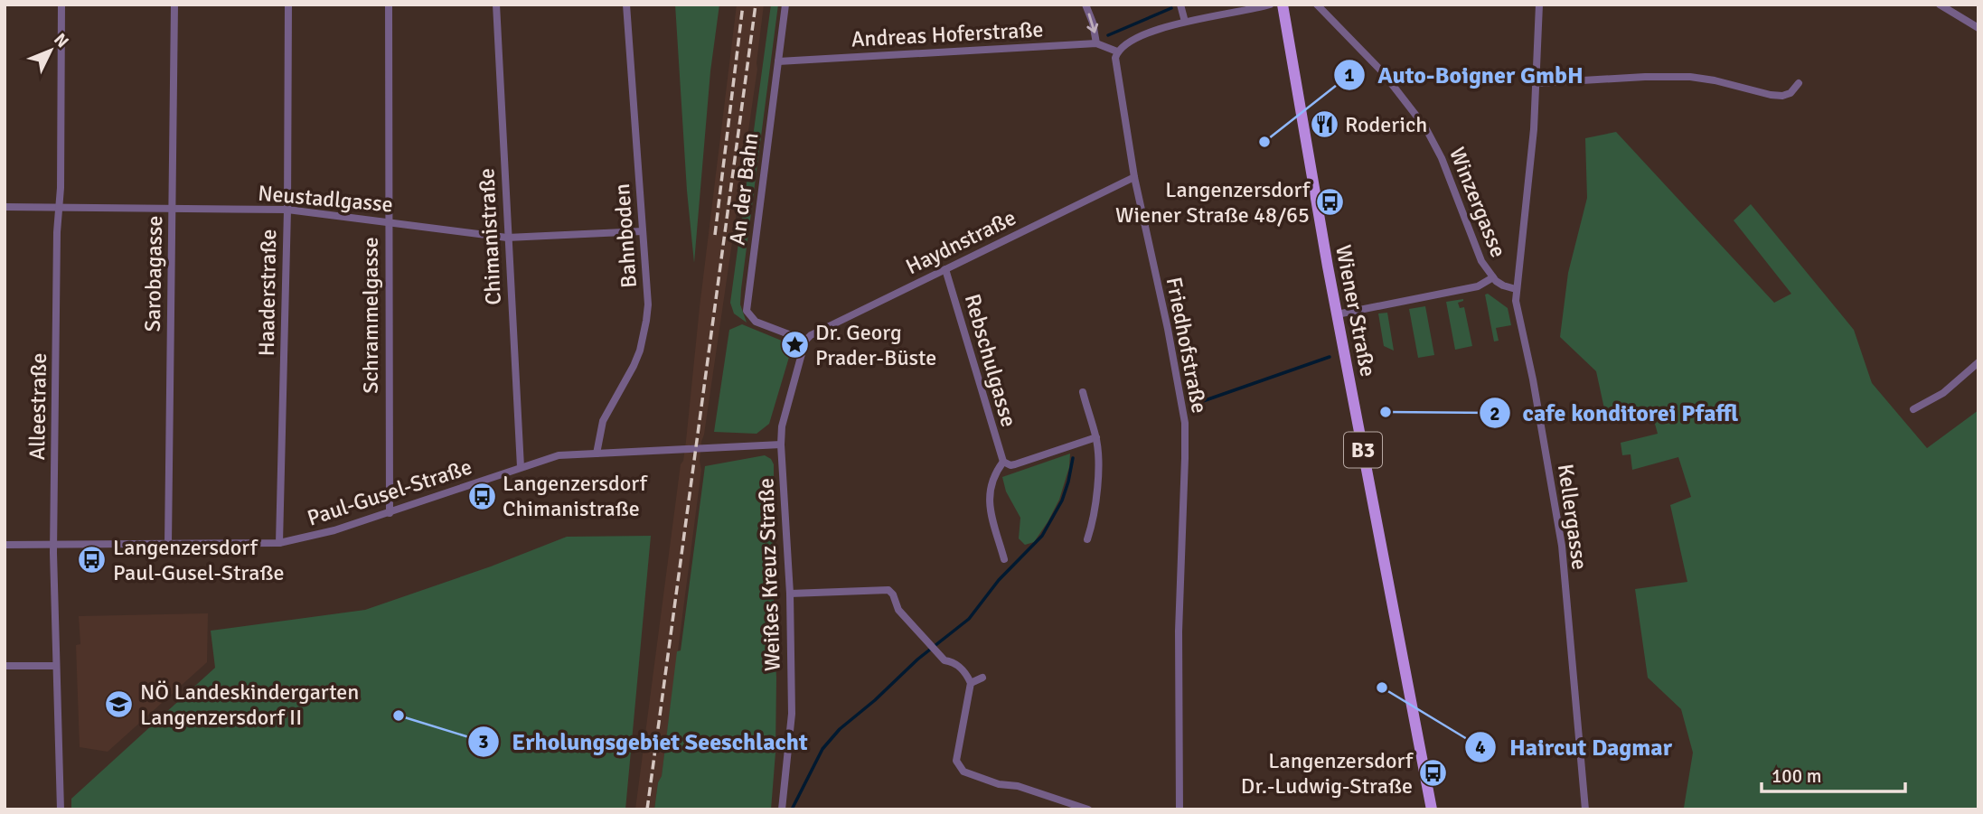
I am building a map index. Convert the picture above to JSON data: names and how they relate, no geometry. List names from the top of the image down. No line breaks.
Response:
{"streets":{"main road":["Wiener Straße","B3"],"street":["Andreas Hoferstraße","An der Bahn","Neustadlgasse","Winzergasse","Bahnboden","Chimanistraße","Haydnstraße","Sarobagasse","Haaderstraße","Schrammelgasse","Friedhofstraße","Rebschulgasse","Alleestraße","Paul-Gusel-Straße","Kellergasse","Weißes Kreuz Straße"]},"crossings":[["Andreas Hoferstraße","An der Bahn"],["Andreas Hoferstraße","Friedhofstraße"],["An der Bahn","Haydnstraße"],["An der Bahn","Weißes Kreuz Straße"],["Neustadlgasse","Bahnboden"],["Neustadlgasse","Chimanistraße"],["Neustadlgasse","Sarobagasse"],["Neustadlgasse","Haaderstraße"],["Neustadlgasse","Schrammelgasse"],["Neustadlgasse","Alleestraße"],["Winzergasse","Kellergasse"],["Bahnboden","Paul-Gusel-Straße"],["Chimanistraße","Paul-Gusel-Straße"],["Haydnstraße","Friedhofstraße"],["Haydnstraße","Rebschulgasse"],["Haydnstraße","Weißes Kreuz Straße"],["Sarobagasse","Paul-Gusel-Straße"],["Haaderstraße","Paul-Gusel-Straße"],["Schrammelgasse","Paul-Gusel-Straße"],["Alleestraße","Paul-Gusel-Straße"],["Paul-Gusel-Straße","Weißes Kreuz Straße"]],"places":{"restaurant":["Roderich"],"other":["Auto-Boigner GmbH","cafe konditorei Pfaffl","Haircut Dagmar","Erholungsgebiet Seeschlacht"],"bus stop":["Langenzersdorf Wiener Straße 48/65","Langenzersdorf Chimanistraße","Langenzersdorf Paul-Gusel-Straße","Langenzersdorf Dr.-Ludwig-Straße"],"place":["Dr. Georg Prader-Büste"],"school or university":["NÖ Landeskindergarten Langenzersdorf II"]},"scale_bar":"100 m","north":"top right"}
